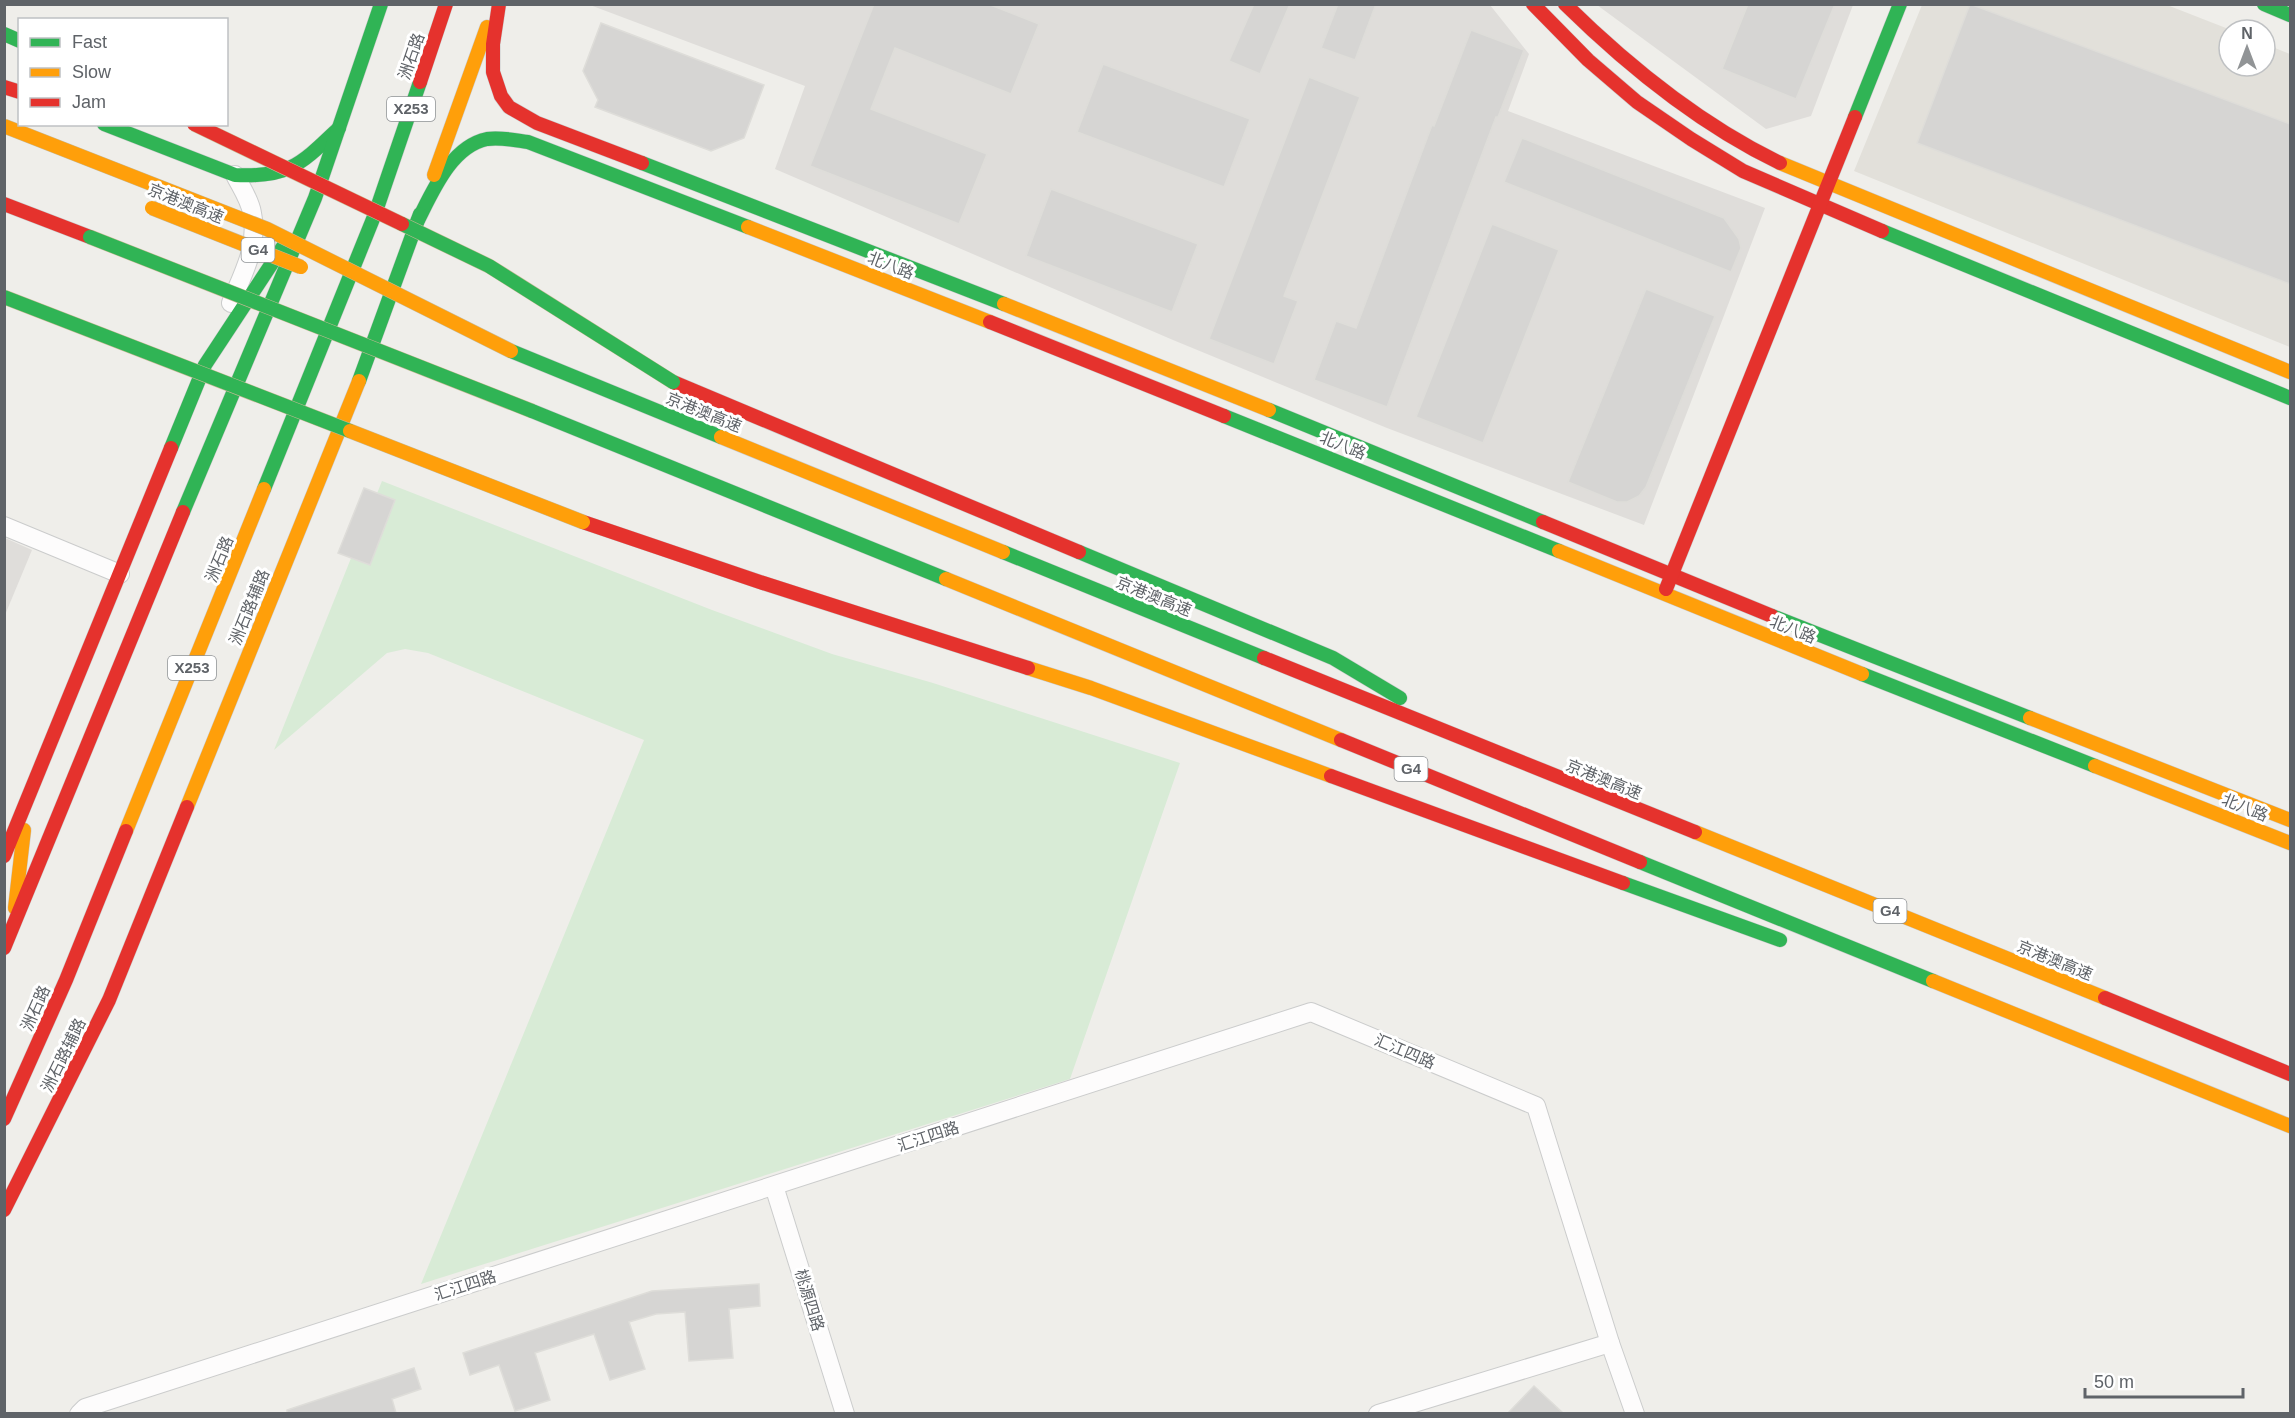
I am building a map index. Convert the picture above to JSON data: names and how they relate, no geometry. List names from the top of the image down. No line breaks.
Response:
{"streets":{"main road":["洲石路","X253","京港澳高速","G4","北八路","洲石路辅路"],"street":["汇江四路","桃源四路"]},"crossings":[["北八路","洲石路辅路"],["汇江四路","桃源四路"]],"legend":["Fast","Slow","Jam"],"scale_bar":"50 m","north":"top"}
